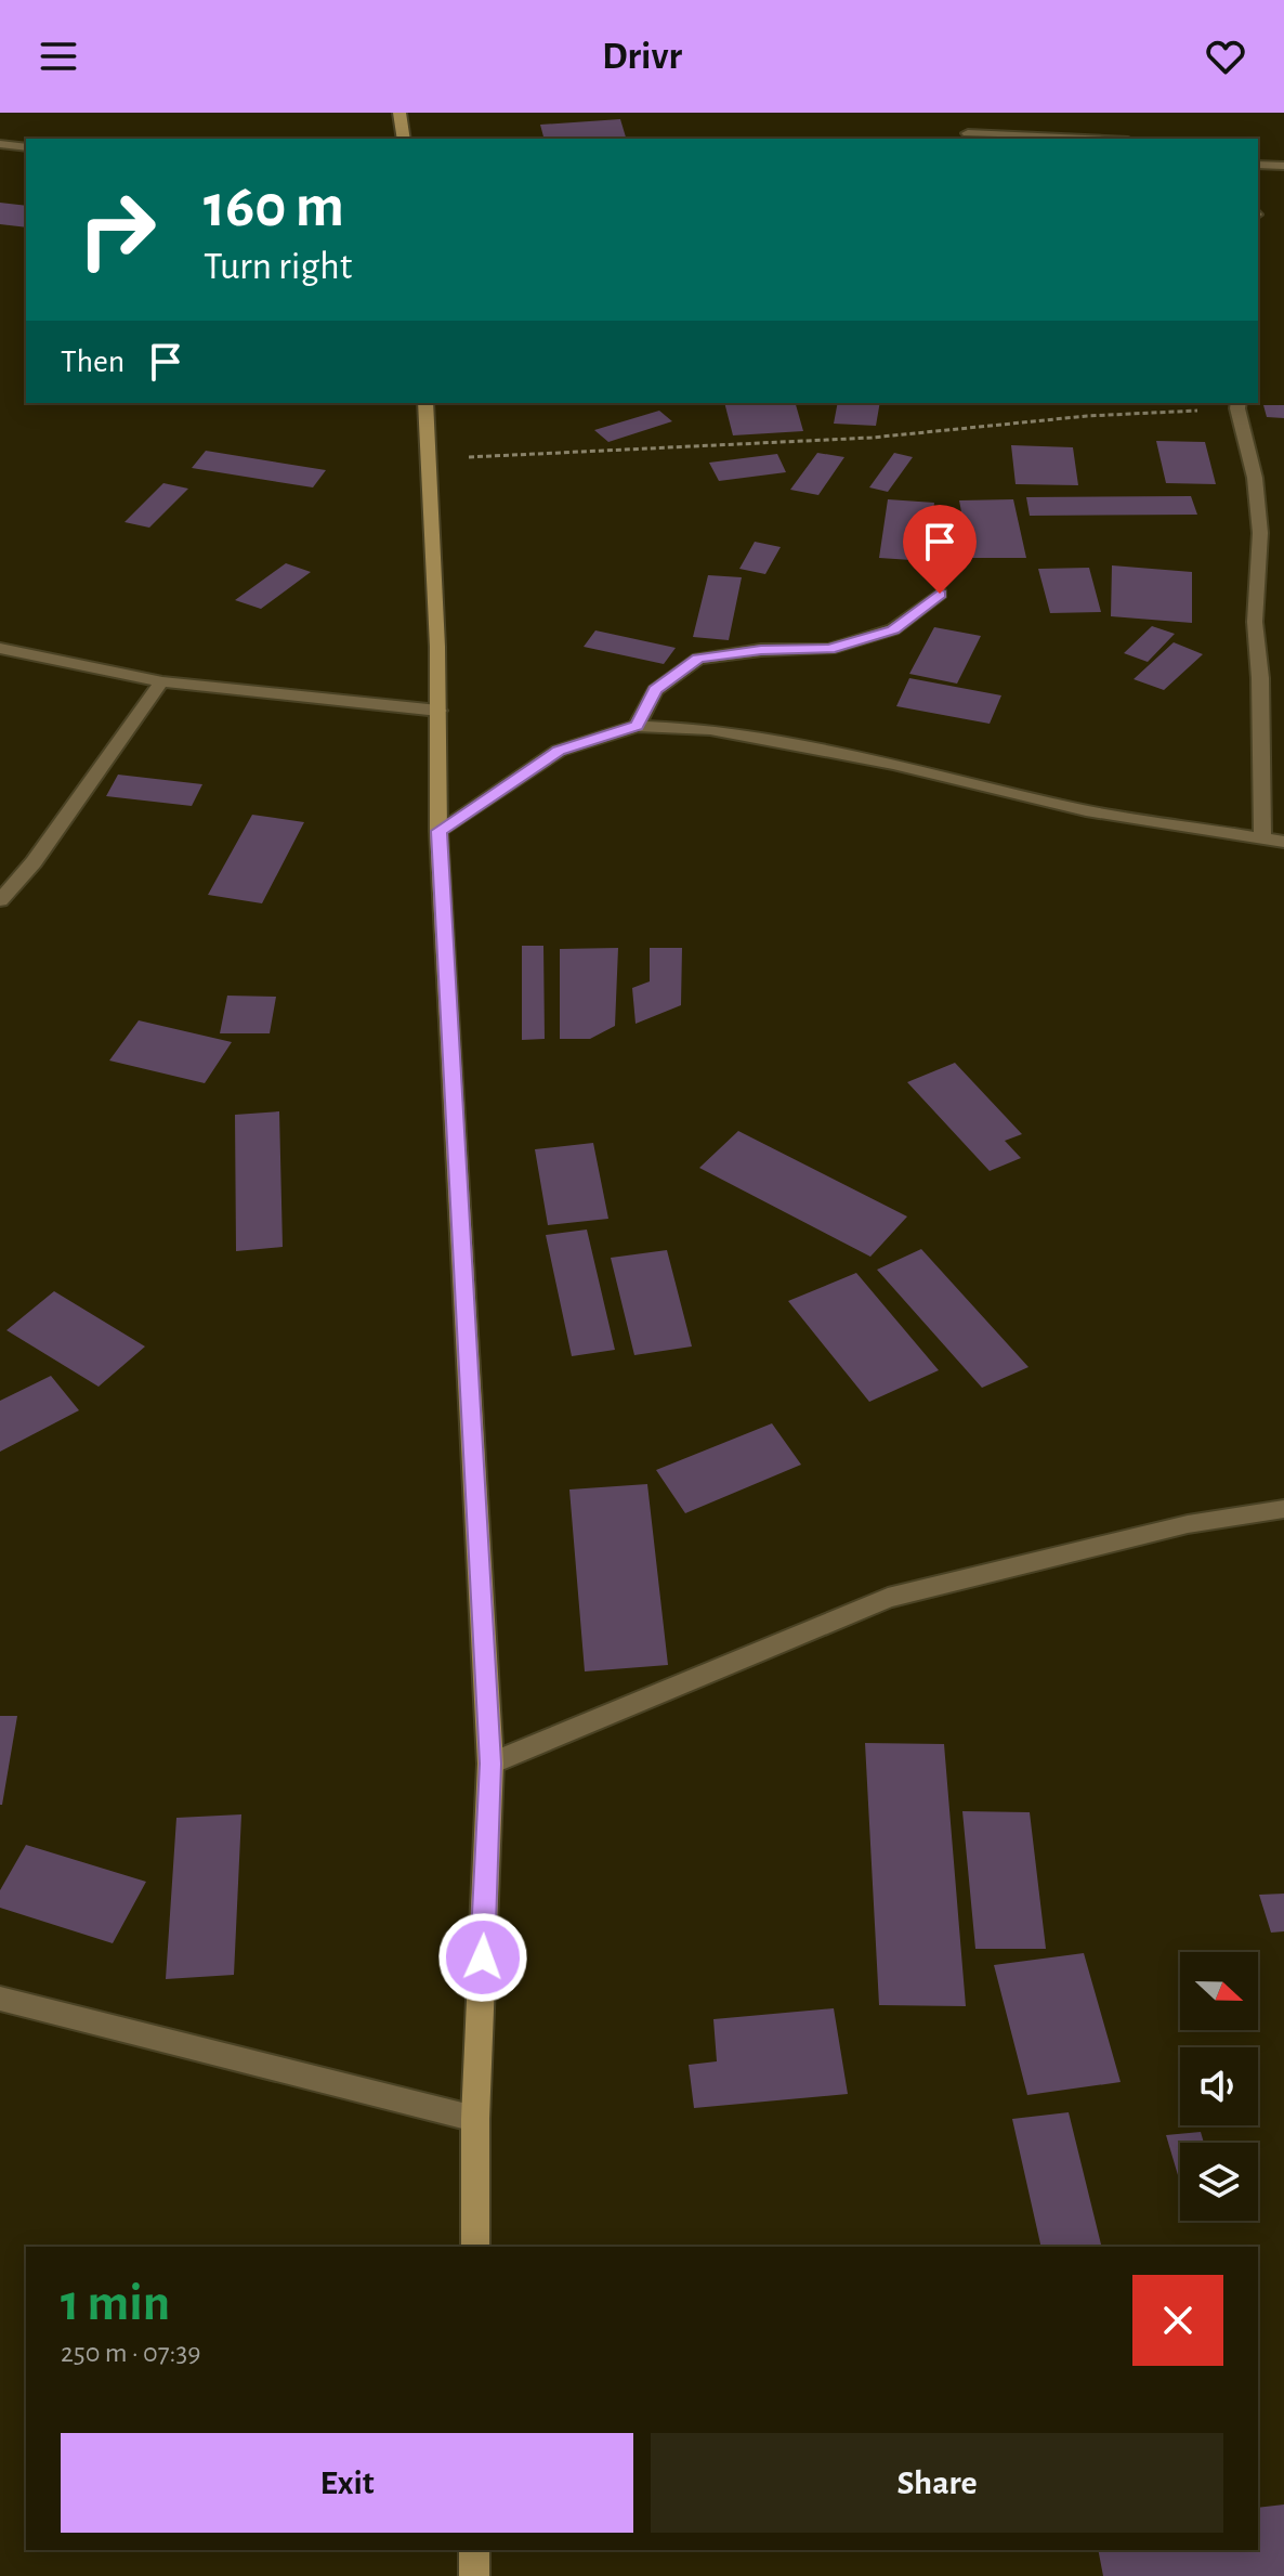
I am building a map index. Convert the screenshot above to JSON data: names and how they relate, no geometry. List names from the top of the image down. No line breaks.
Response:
{"north":"right","page":{"header":"Drivr","turn":["160 m","Turn right"],"then":"Then","heading":["1 min","250 m · 07:39"],"buttons":["Exit","Share"]}}
